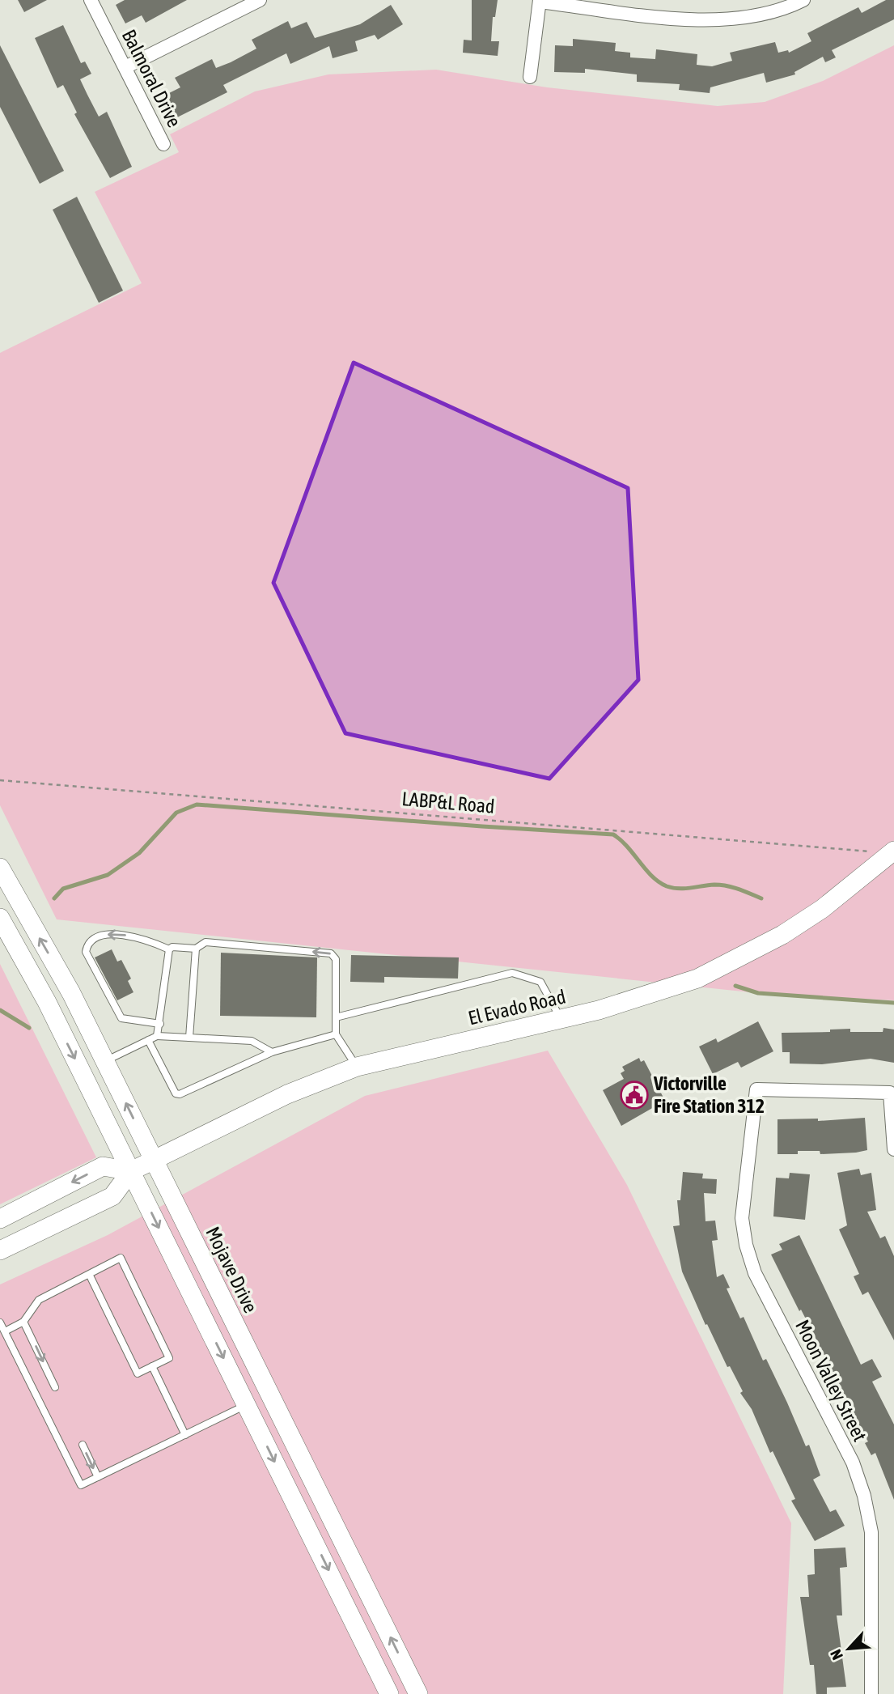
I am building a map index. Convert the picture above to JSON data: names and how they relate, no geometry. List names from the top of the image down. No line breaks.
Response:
{"streets":{"main road":["El Evado Road","Mojave Drive"],"street":["Balmoral Drive","Moon Valley Street"],"path":["LABP&L Road"]},"crossings":[["LABP&L Road","El Evado Road"],["El Evado Road","Mojave Drive"]],"places":{"public building":["Victorville Fire Station 312"]},"north":"bottom left"}
